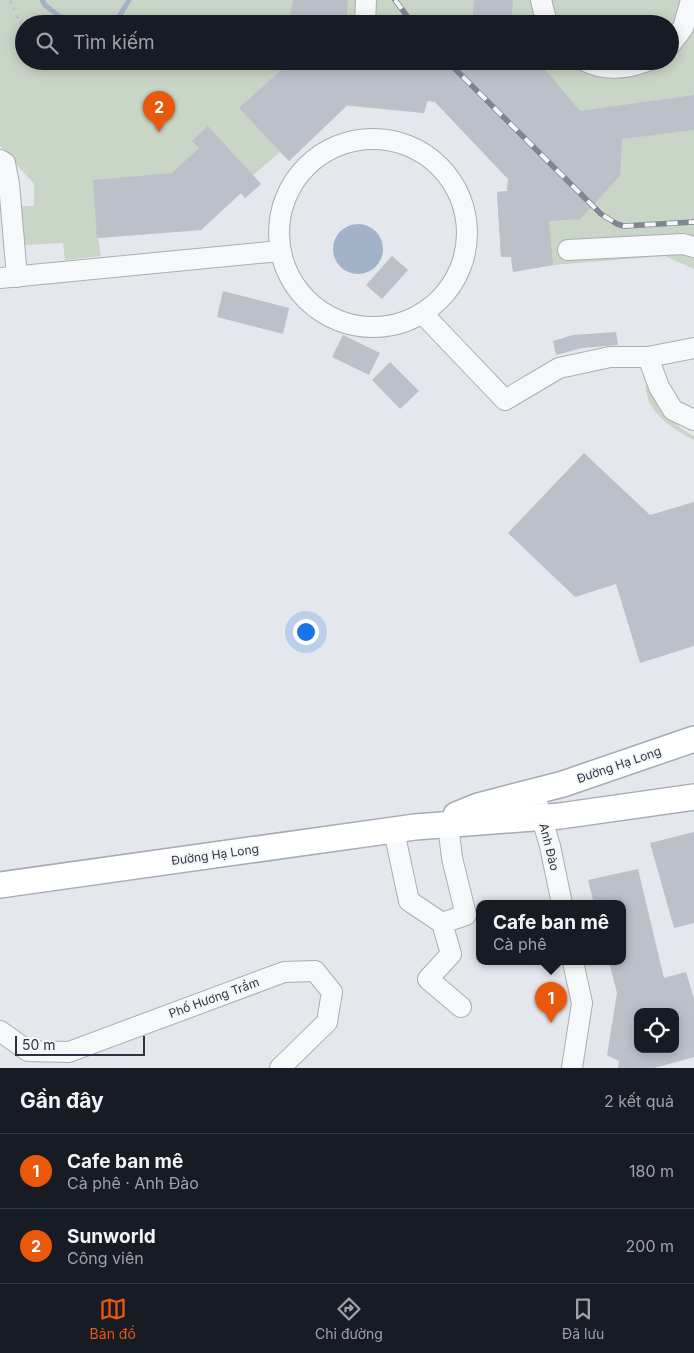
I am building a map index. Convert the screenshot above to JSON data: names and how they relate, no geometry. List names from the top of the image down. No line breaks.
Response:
{"streets":{"main road":["Đường Hạ Long"],"street":["Anh Đào","Phố Hương Trầm"]},"crossings":[["Đường Hạ Long","Anh Đào"]],"scale_bar":"50 m","page":{"search":"Tìm kiếm","pins":["2","1"],"popup":["Cafe ban mê","Cà phê"],"scale":"50 m","heading":["Gần đây","2 kết quả"],"list":[{"mark":"1","name":"Cafe ban mê","note":"Cà phê · Anh Đào","value":"180 m"},{"mark":"2","name":"Sunworld","note":"Công viên","value":"200 m"}],"nav":["Bản đồ","Chỉ đường","Đã lưu"]}}
